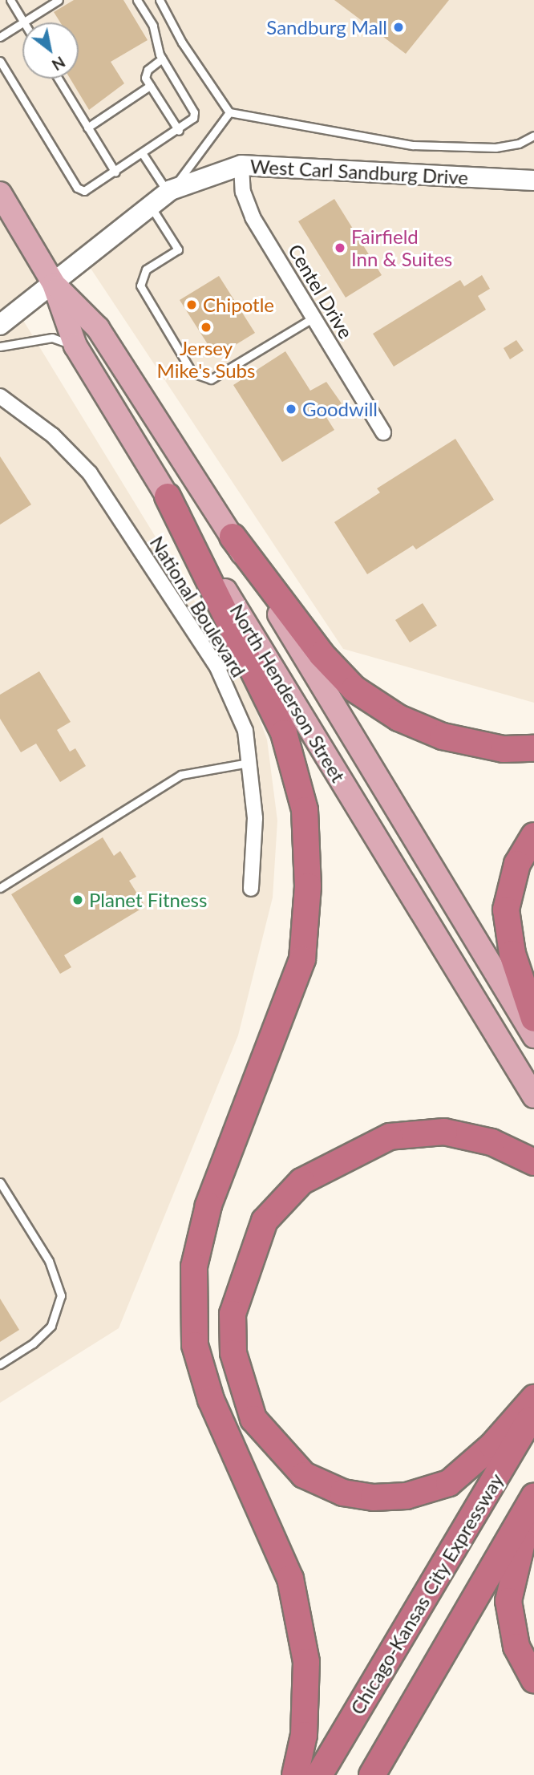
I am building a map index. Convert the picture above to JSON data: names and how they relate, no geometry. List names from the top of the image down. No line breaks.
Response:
{"streets":{"highway":["Chicago-Kansas City Expressway"],"main road":["North Henderson Street"],"street":["West Carl Sandburg Drive","Centel Drive","National Boulevard"]},"crossings":[["West Carl Sandburg Drive","Centel Drive"],["West Carl Sandburg Drive","North Henderson Street"]],"places":["Sandburg Mall","Fairfield Inn & Suites","Chipotle","Jersey Mike's Subs","Goodwill","Planet Fitness"],"north":"bottom right"}
